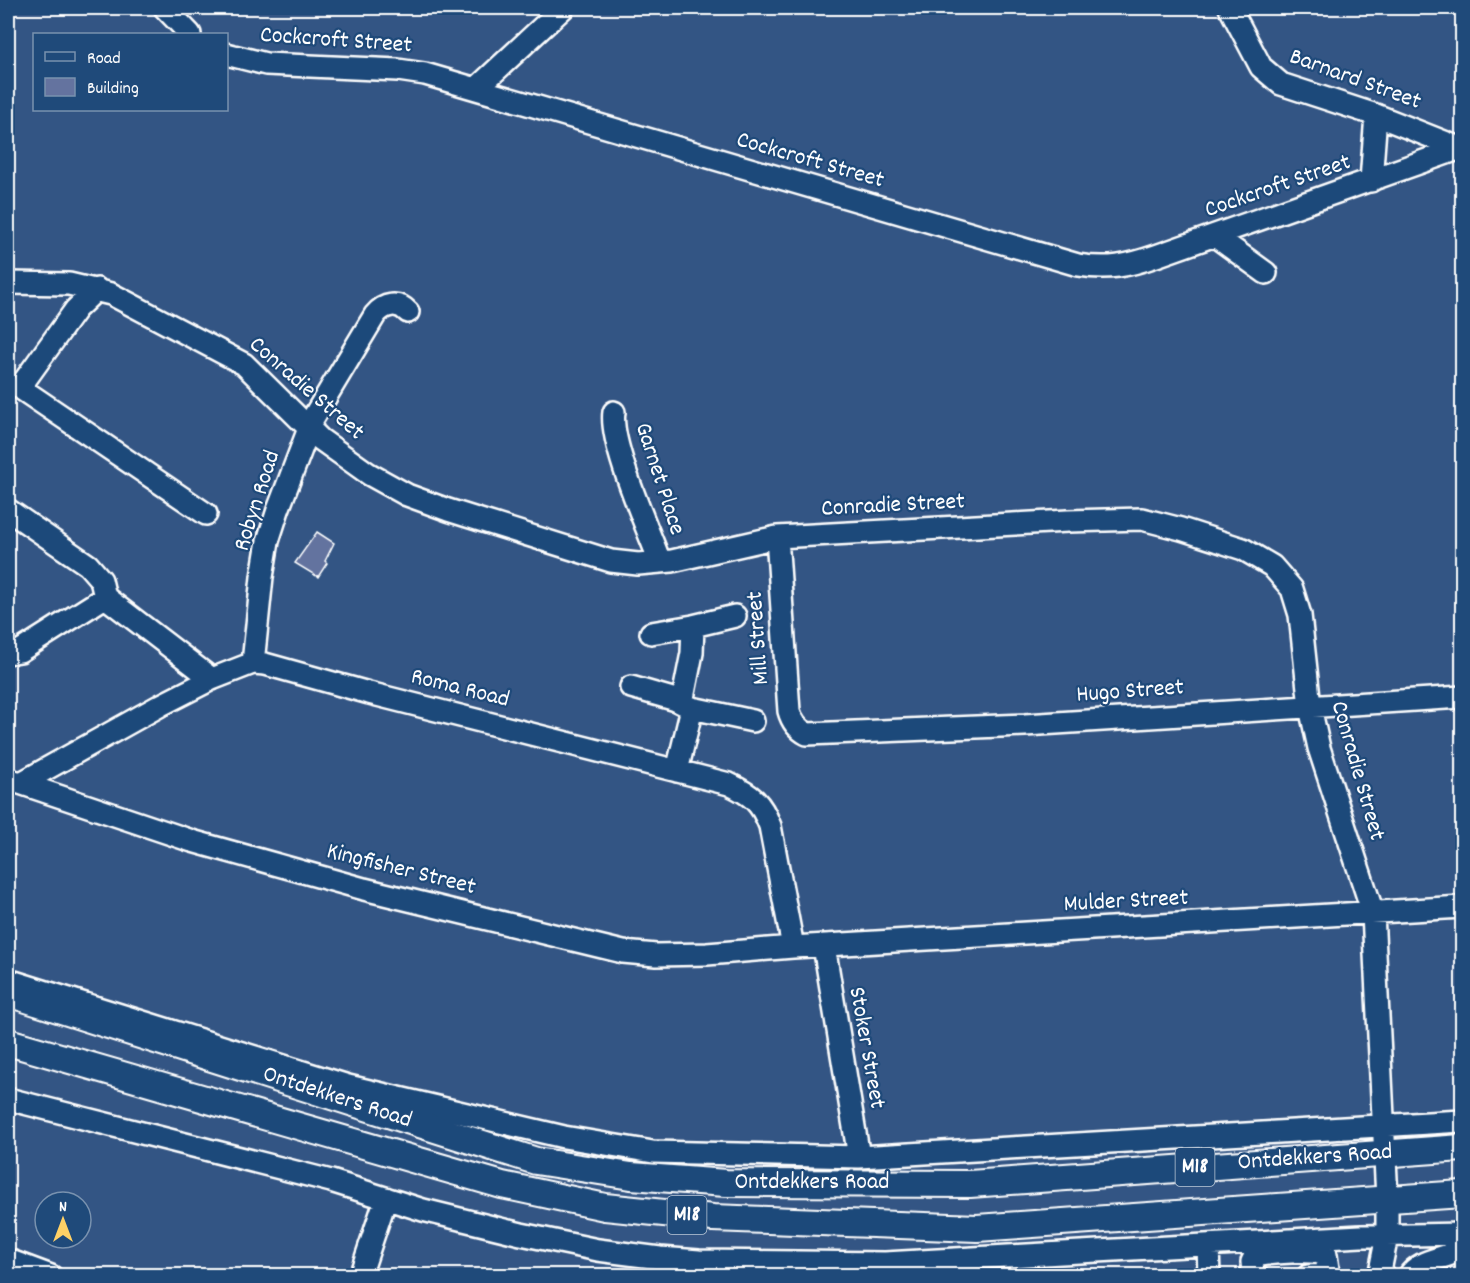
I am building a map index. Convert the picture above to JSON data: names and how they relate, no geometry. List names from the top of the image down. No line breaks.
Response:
{"streets":{"main road":["Ontdekkers Road","M18"],"street":["Cockcroft Street","Barnard Street","Conradie Street","Garnet Place","Robyn Road","Mill Street","Roma Road","Hugo Street","Kingfisher Street","Mulder Street","Stoker Street"]},"crossings":[["Cockcroft Street","Barnard Street"],["Conradie Street","Garnet Place"],["Conradie Street","Robyn Road"],["Conradie Street","Mill Street"],["Conradie Street","Hugo Street"],["Conradie Street","Mulder Street"],["Conradie Street","Ontdekkers Road"],["Robyn Road","Roma Road"],["Mill Street","Hugo Street"],["Roma Road","Kingfisher Street"],["Roma Road","Mulder Street"],["Kingfisher Street","Mulder Street"],["Mulder Street","Stoker Street"],["Stoker Street","Ontdekkers Road"]],"legend":["Road","Building"],"north":"top"}
